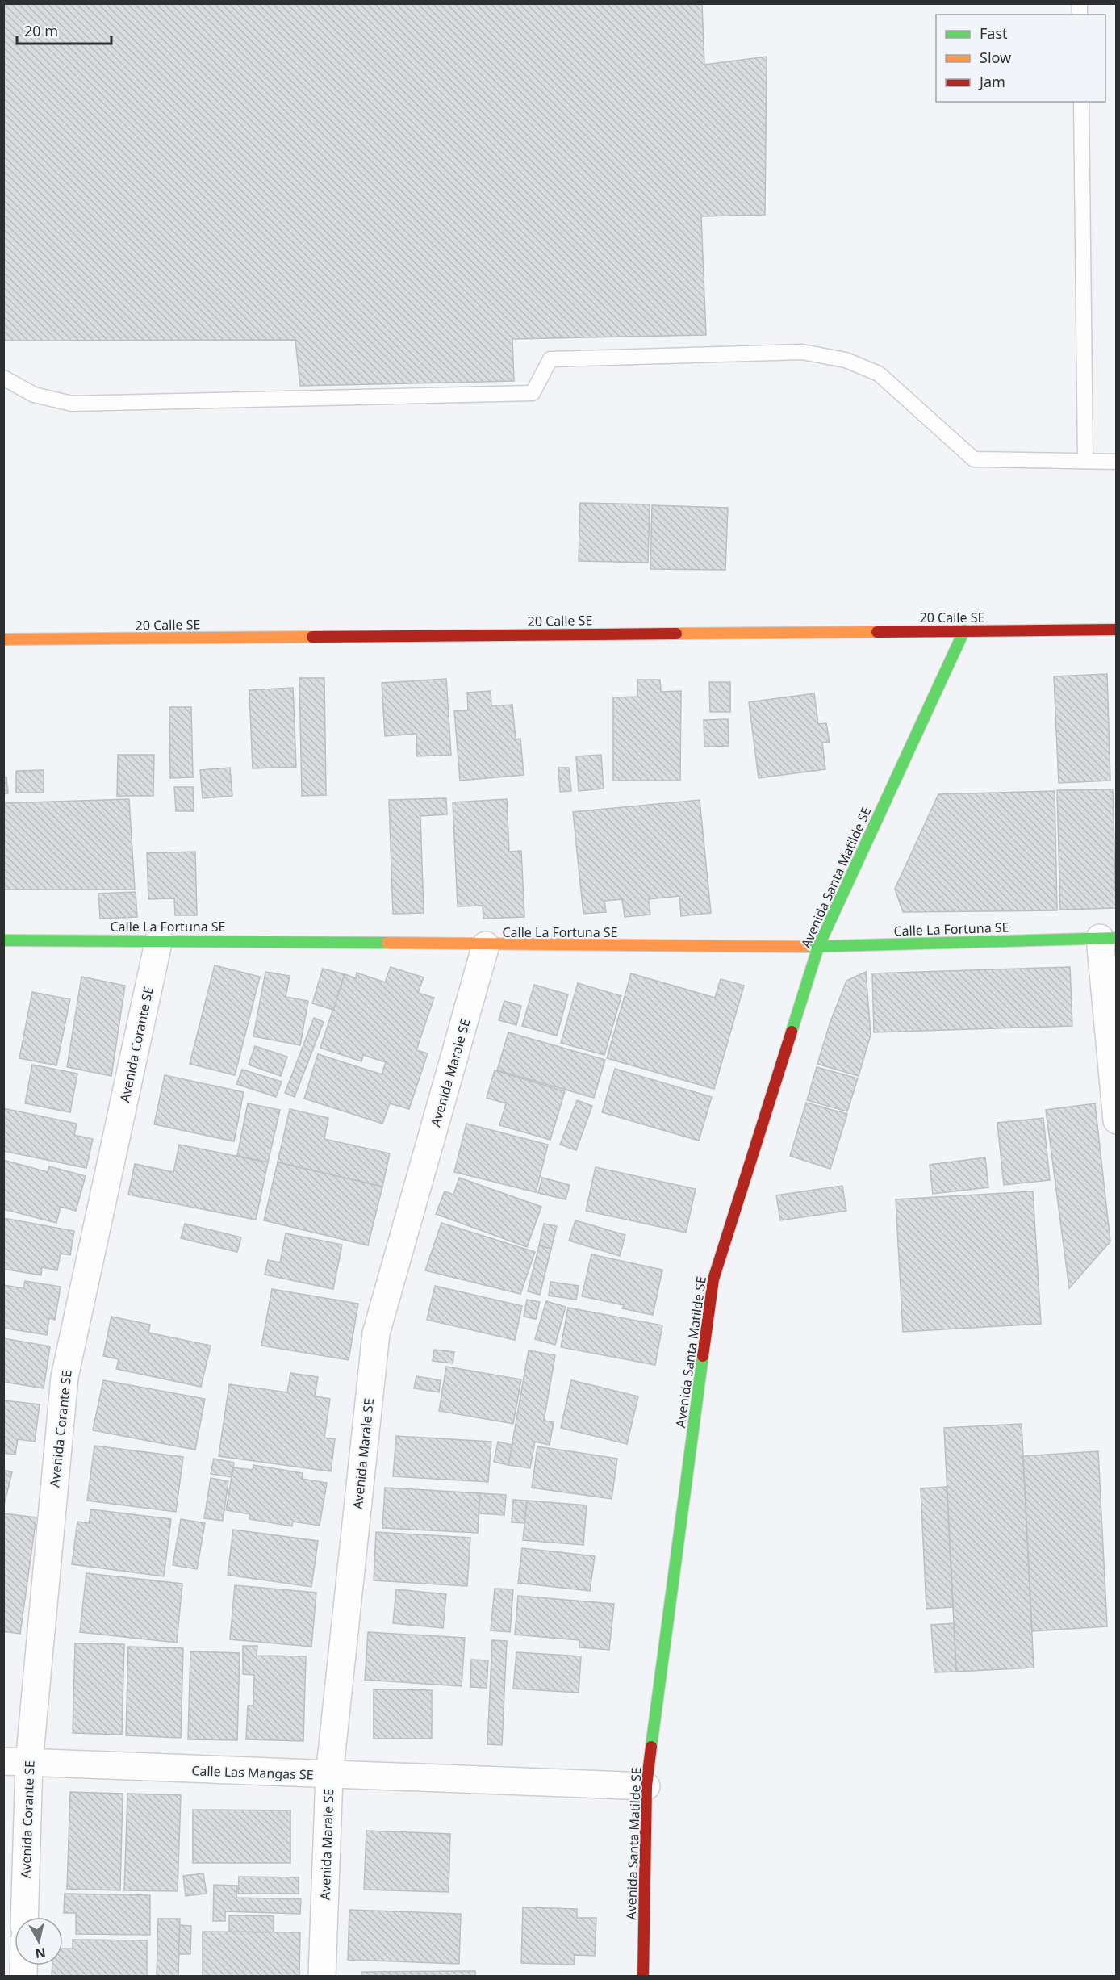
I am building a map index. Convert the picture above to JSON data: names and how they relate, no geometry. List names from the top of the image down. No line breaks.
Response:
{"streets":{"street":["20 Calle SE","Avenida Santa Matilde SE","Calle La Fortuna SE","Avenida Corante SE","Avenida Marale SE","Calle Las Mangas SE"]},"crossings":[["20 Calle SE","Avenida Santa Matilde SE"],["Avenida Santa Matilde SE","Calle La Fortuna SE"],["Avenida Santa Matilde SE","Calle Las Mangas SE"],["Calle La Fortuna SE","Avenida Corante SE"],["Calle La Fortuna SE","Avenida Marale SE"],["Avenida Corante SE","Calle Las Mangas SE"],["Avenida Marale SE","Calle Las Mangas SE"]],"legend":["Fast","Slow","Jam"],"scale_bar":"20 m","north":"bottom"}
